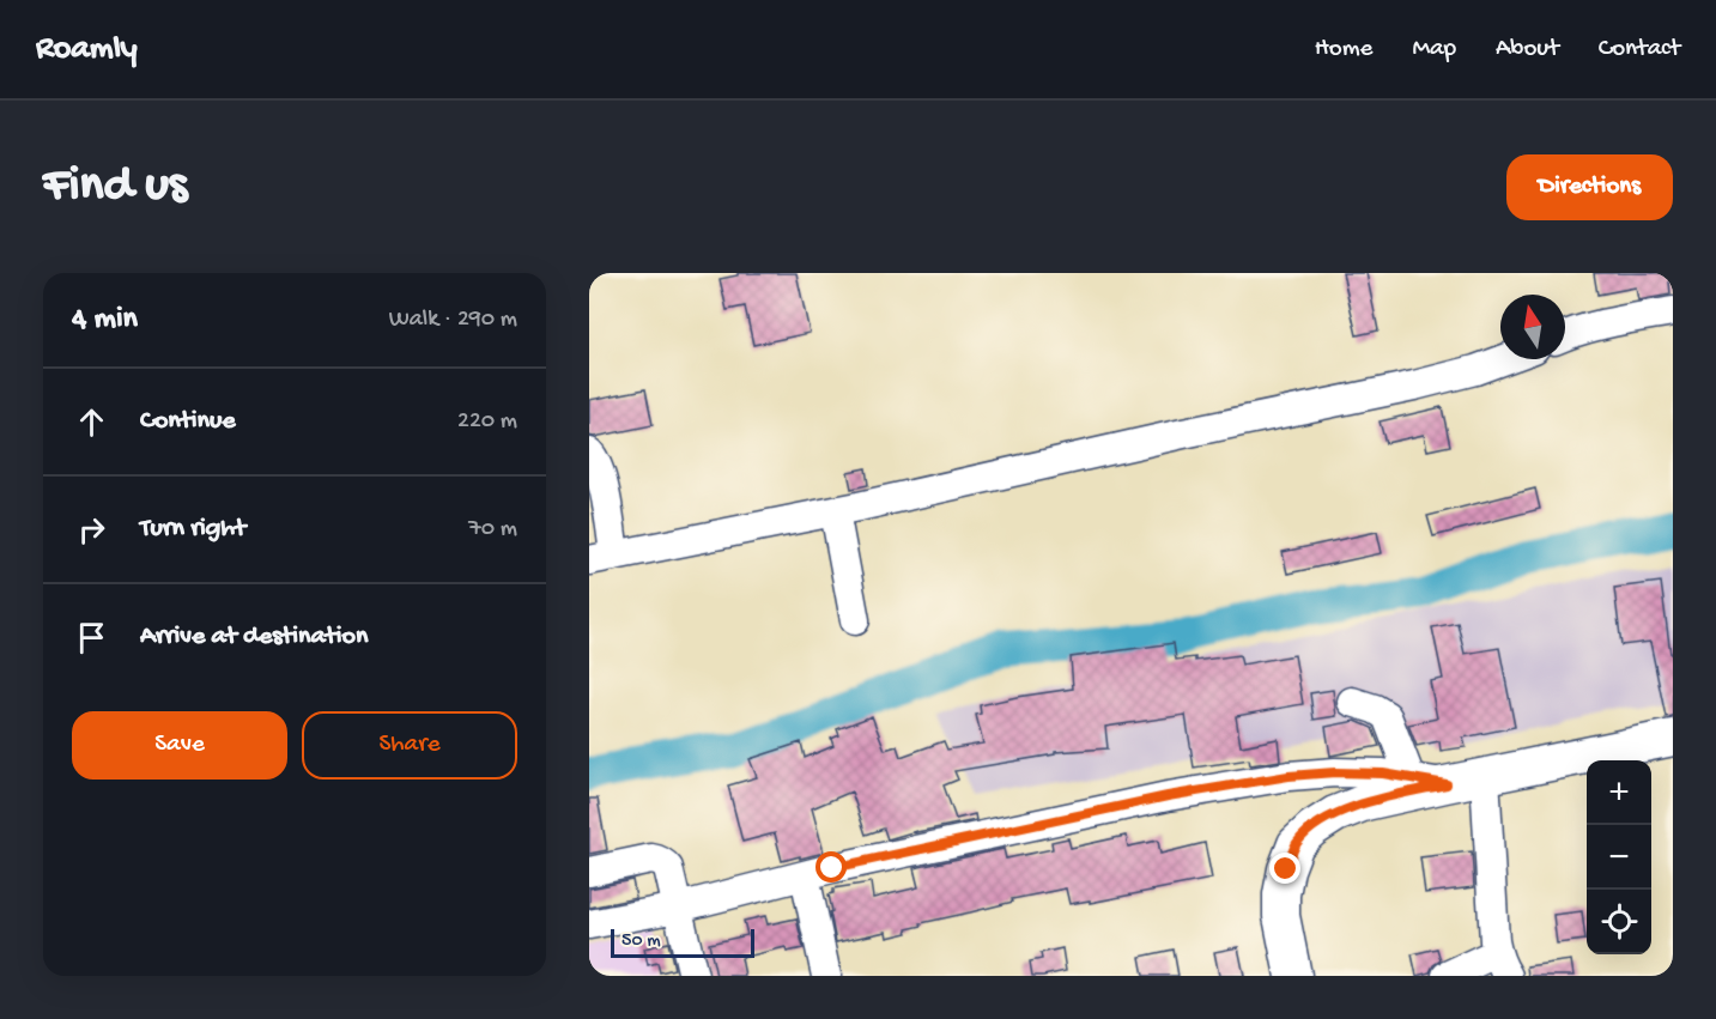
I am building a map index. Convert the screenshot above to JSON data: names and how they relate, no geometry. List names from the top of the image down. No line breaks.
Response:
{"scale_bar":"50 m","north":"top","page":{"header":"Roamly","nav":["Home","Map","About","Contact"],"buttons":["Directions",["Save","Share"]],"title":"Find us","heading":["4 min","Walk · 290 m"],"list":[["Continue","220 m"],["Turn right","70 m"],"Arrive at destination"],"map_buttons":["+","−"],"scale":"50 m"}}
